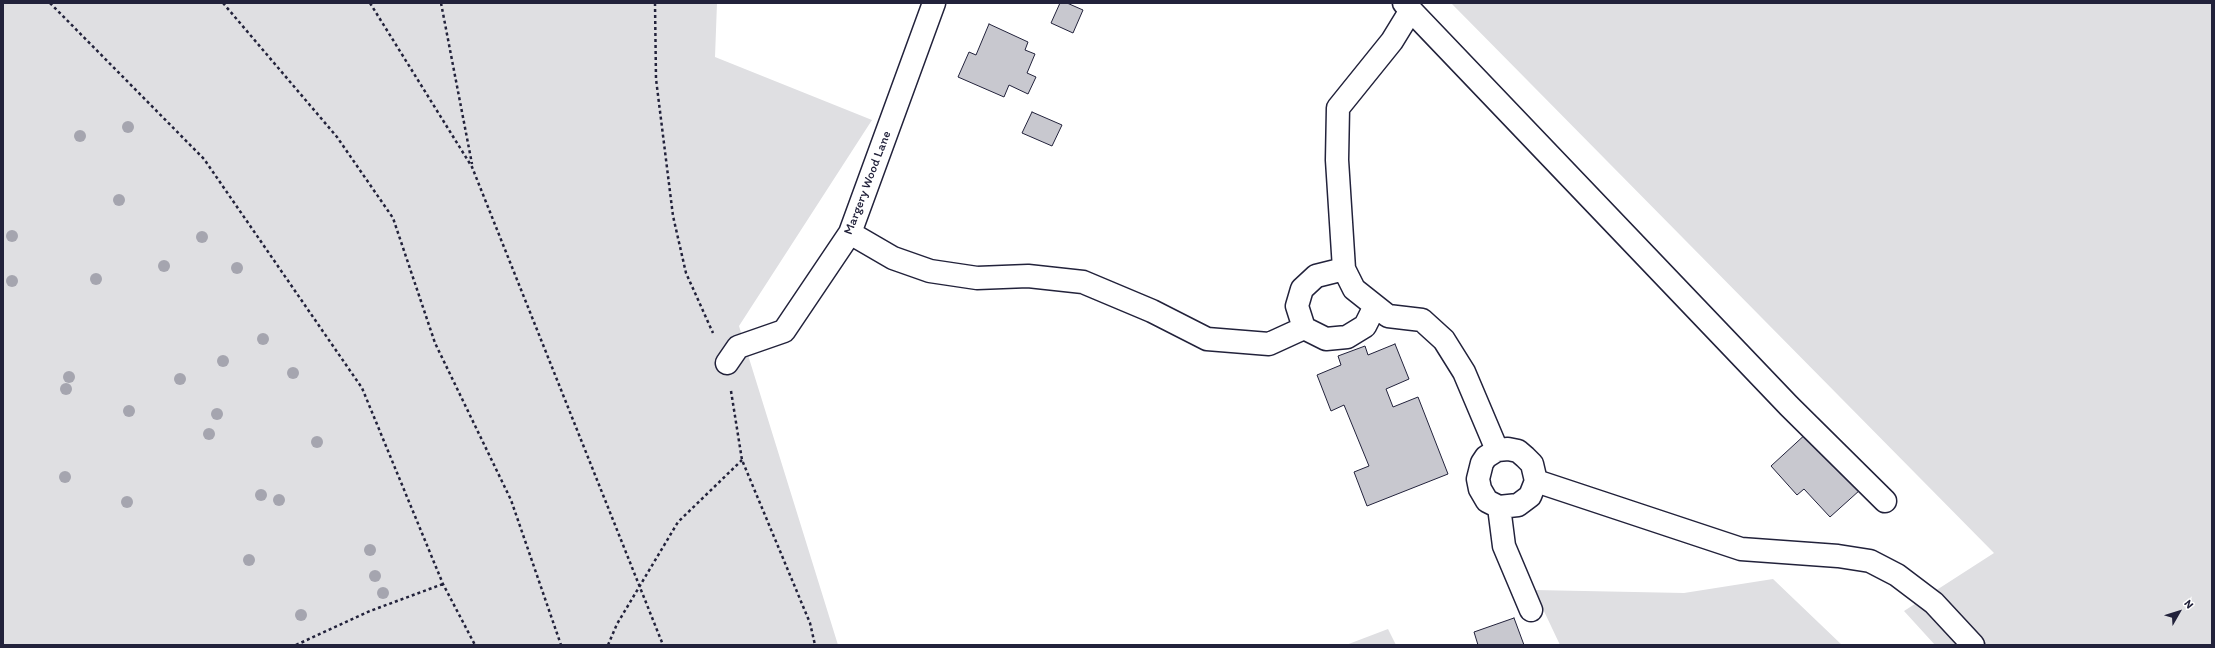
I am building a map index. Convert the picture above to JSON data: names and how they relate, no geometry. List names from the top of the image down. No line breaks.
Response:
{"streets":{"lane":["Margery Wood Lane"]},"north":"top right"}
